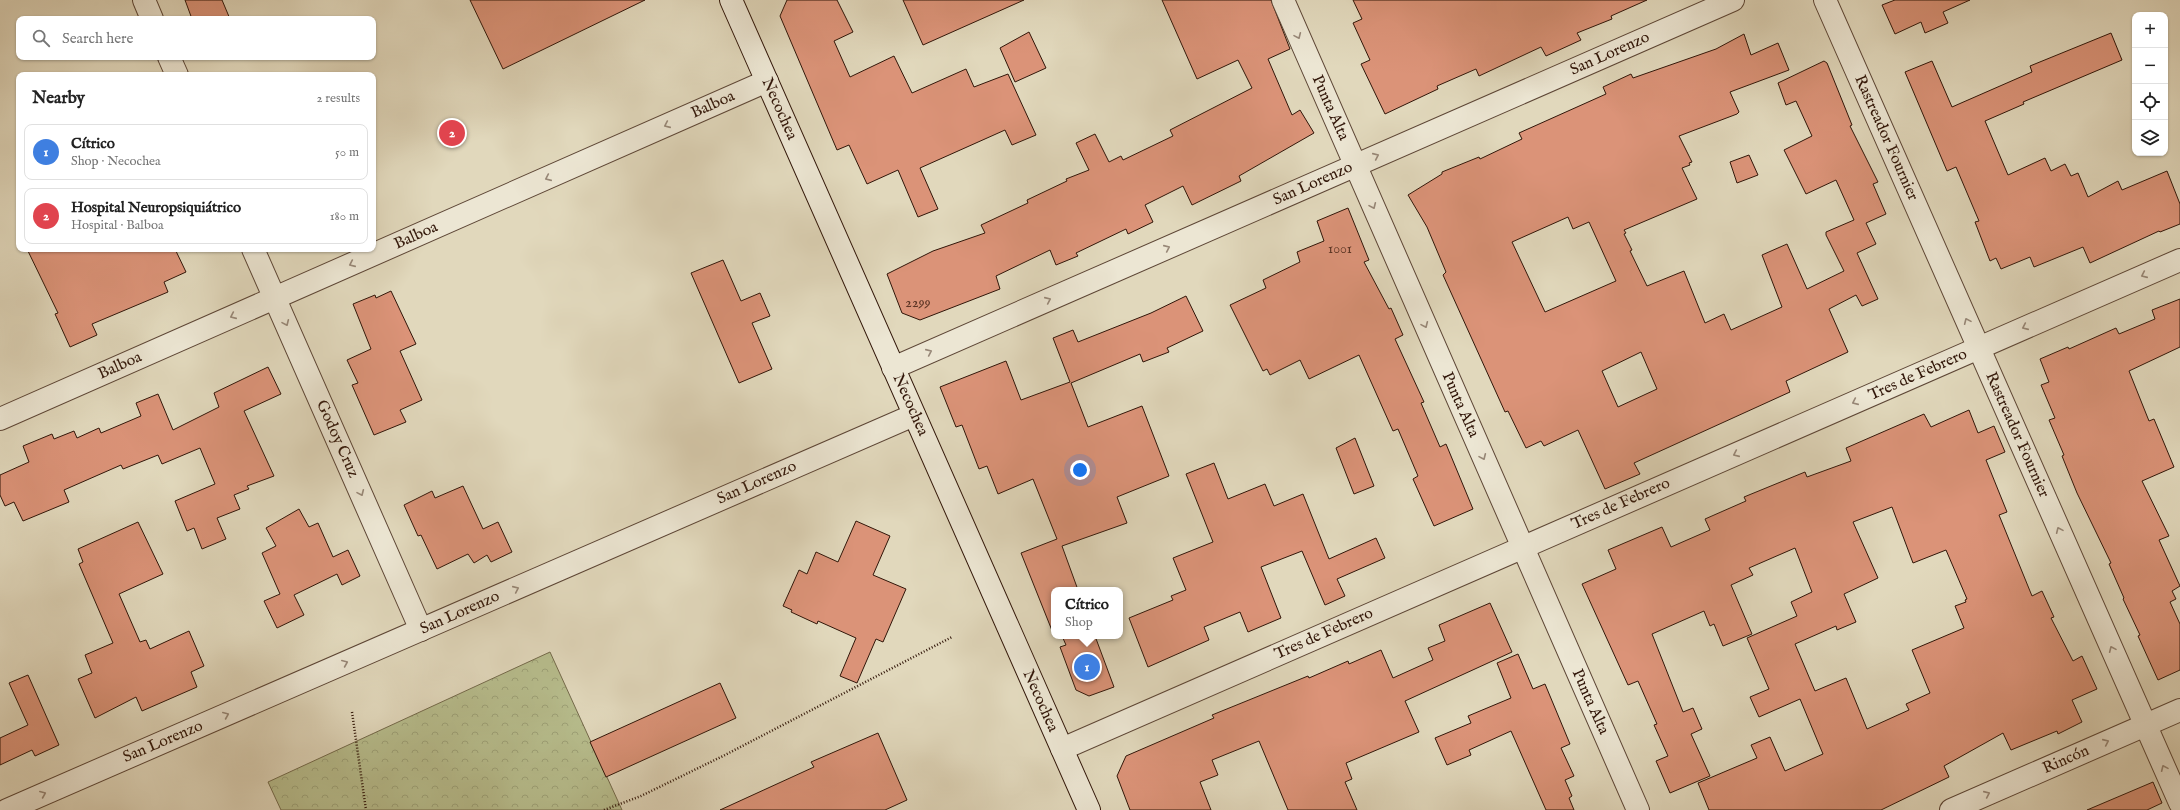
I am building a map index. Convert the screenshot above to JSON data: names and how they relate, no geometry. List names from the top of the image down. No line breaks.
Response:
{"streets":{"street":["San Lorenzo","Balboa","Punta Alta","Necochea","Rastreador Fournier","Tres de Febrero","Godoy Cruz","Rincón"]},"crossings":[["San Lorenzo","Punta Alta"],["San Lorenzo","Necochea"],["San Lorenzo","Godoy Cruz"],["Balboa","Necochea"],["Balboa","Godoy Cruz"],["Punta Alta","Tres de Febrero"],["Necochea","Tres de Febrero"],["Rastreador Fournier","Tres de Febrero"],["Rastreador Fournier","Rincón"]],"one_way":["San Lorenzo","Balboa","Punta Alta","Rastreador Fournier","Tres de Febrero","Godoy Cruz","Rincón"],"house_numbers":["1001","2299"],"page":{"map_buttons":["+","−"],"search":"Search here","heading":["Nearby","2 results"],"pins":["2","1"],"list":[{"mark":"1","name":"Cítrico","note":"Shop · Necochea","value":"50 m"},{"mark":"2","name":"Hospital Neuropsiquiátrico","note":"Hospital · Balboa","value":"180 m"}],"popup":["Cítrico","Shop"]}}
